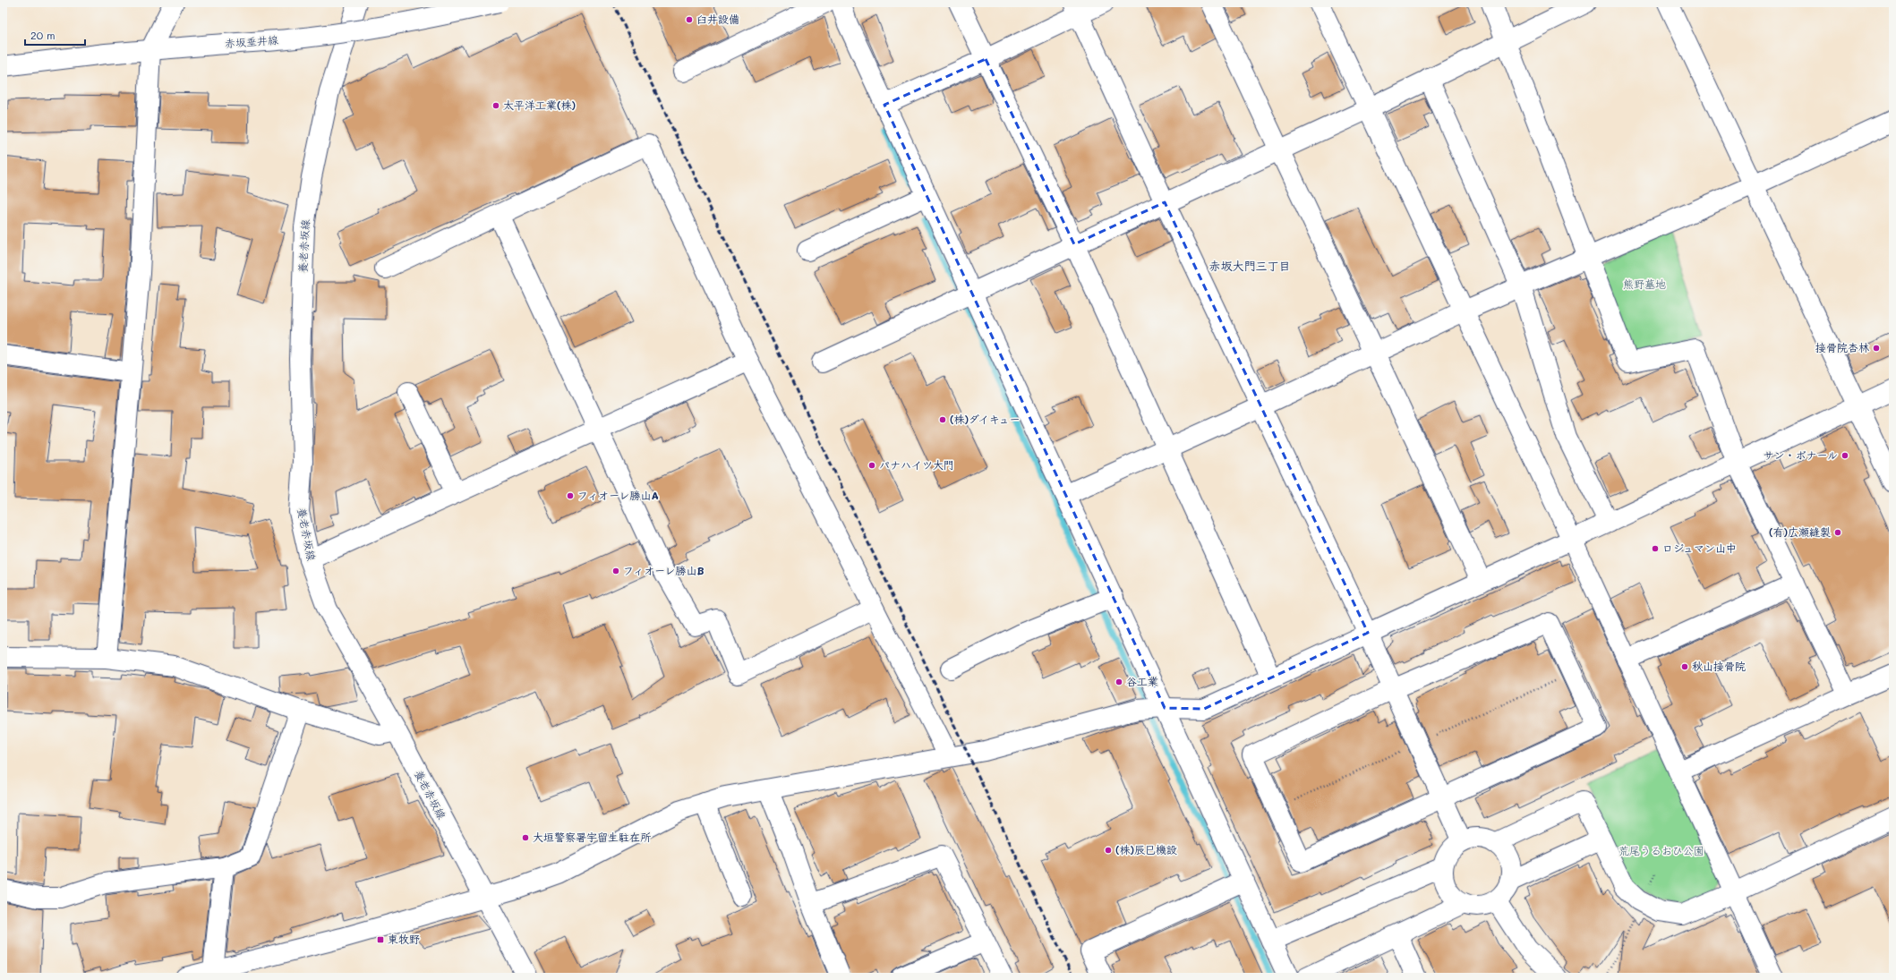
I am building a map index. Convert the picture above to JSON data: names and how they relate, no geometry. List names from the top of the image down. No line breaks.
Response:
{"streets":{"street":["赤坂垂井線","養老赤坂線"]},"districts":["赤坂大門三丁目"],"parks":["熊野墓地","荒尾うるおひ公園"],"places":{"other":["臼井設備","太平洋工業(株)","接骨院杏林","(株)ダイキュー","サン・ボナール","パナハイツ大門","フィオーレ勝山A","(有)広瀬縫製","ロジュマン山中","フィオーレ勝山B","秋山接骨院","谷工業","大垣警察署宇留生駐在所","(株)辰巳機設"],"transit":["東牧野"]},"scale_bar":"20 m"}
